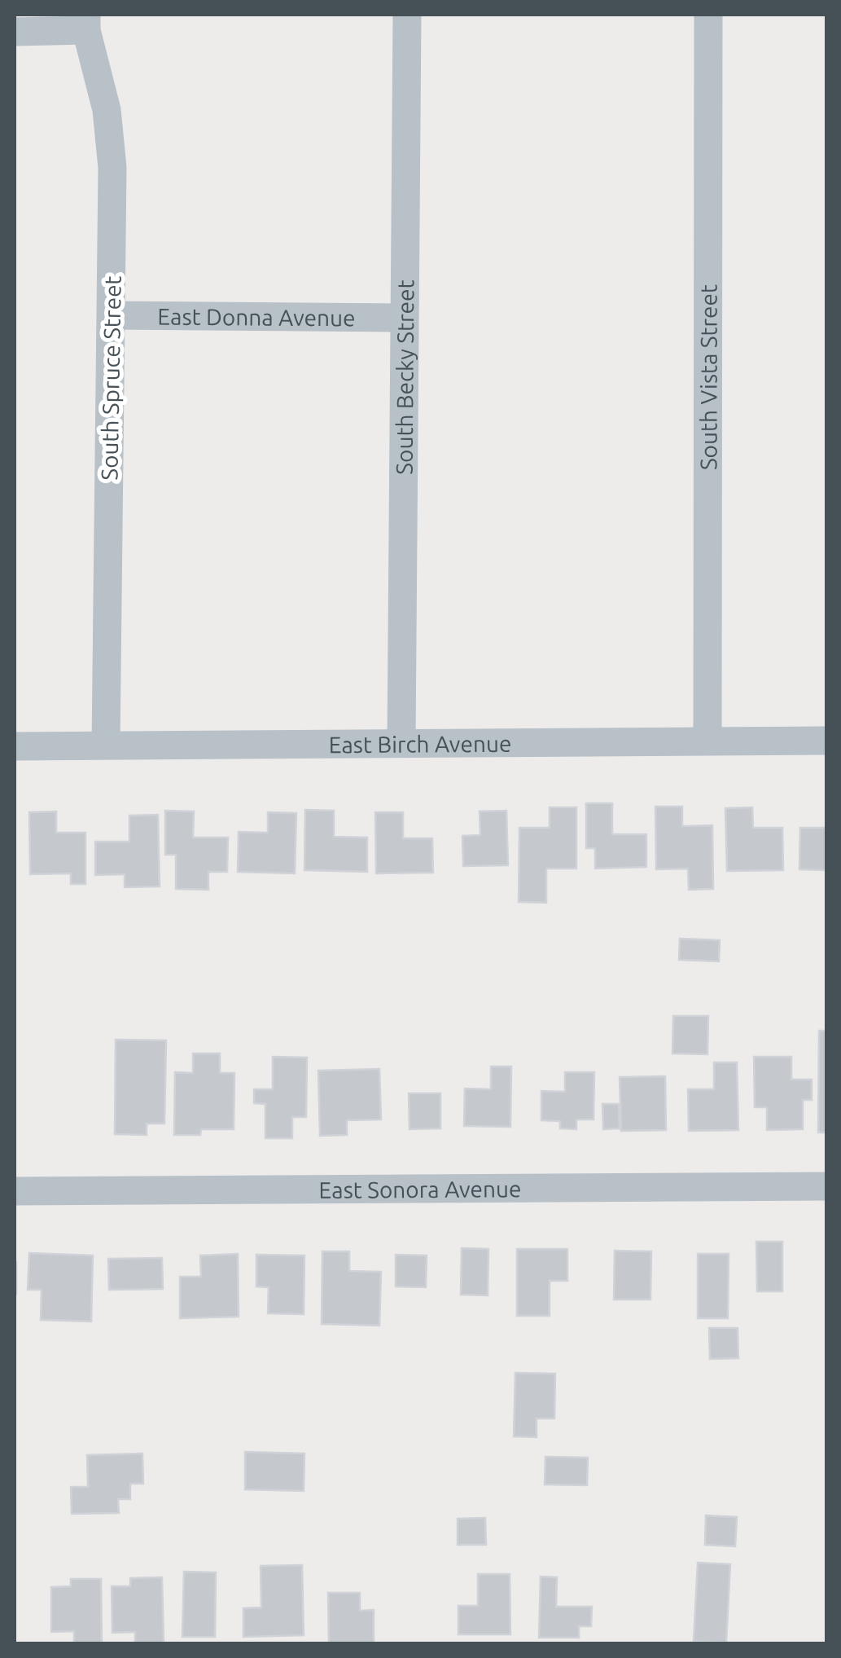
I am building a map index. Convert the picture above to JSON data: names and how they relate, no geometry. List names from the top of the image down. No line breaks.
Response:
{"streets":{"street":["East Donna Avenue","South Vista Street","South Spruce Street","South Becky Street","East Birch Avenue","East Sonora Avenue"]},"crossings":[["East Donna Avenue","South Spruce Street"],["East Donna Avenue","South Becky Street"],["South Vista Street","East Birch Avenue"],["South Spruce Street","East Birch Avenue"],["South Becky Street","East Birch Avenue"]]}
